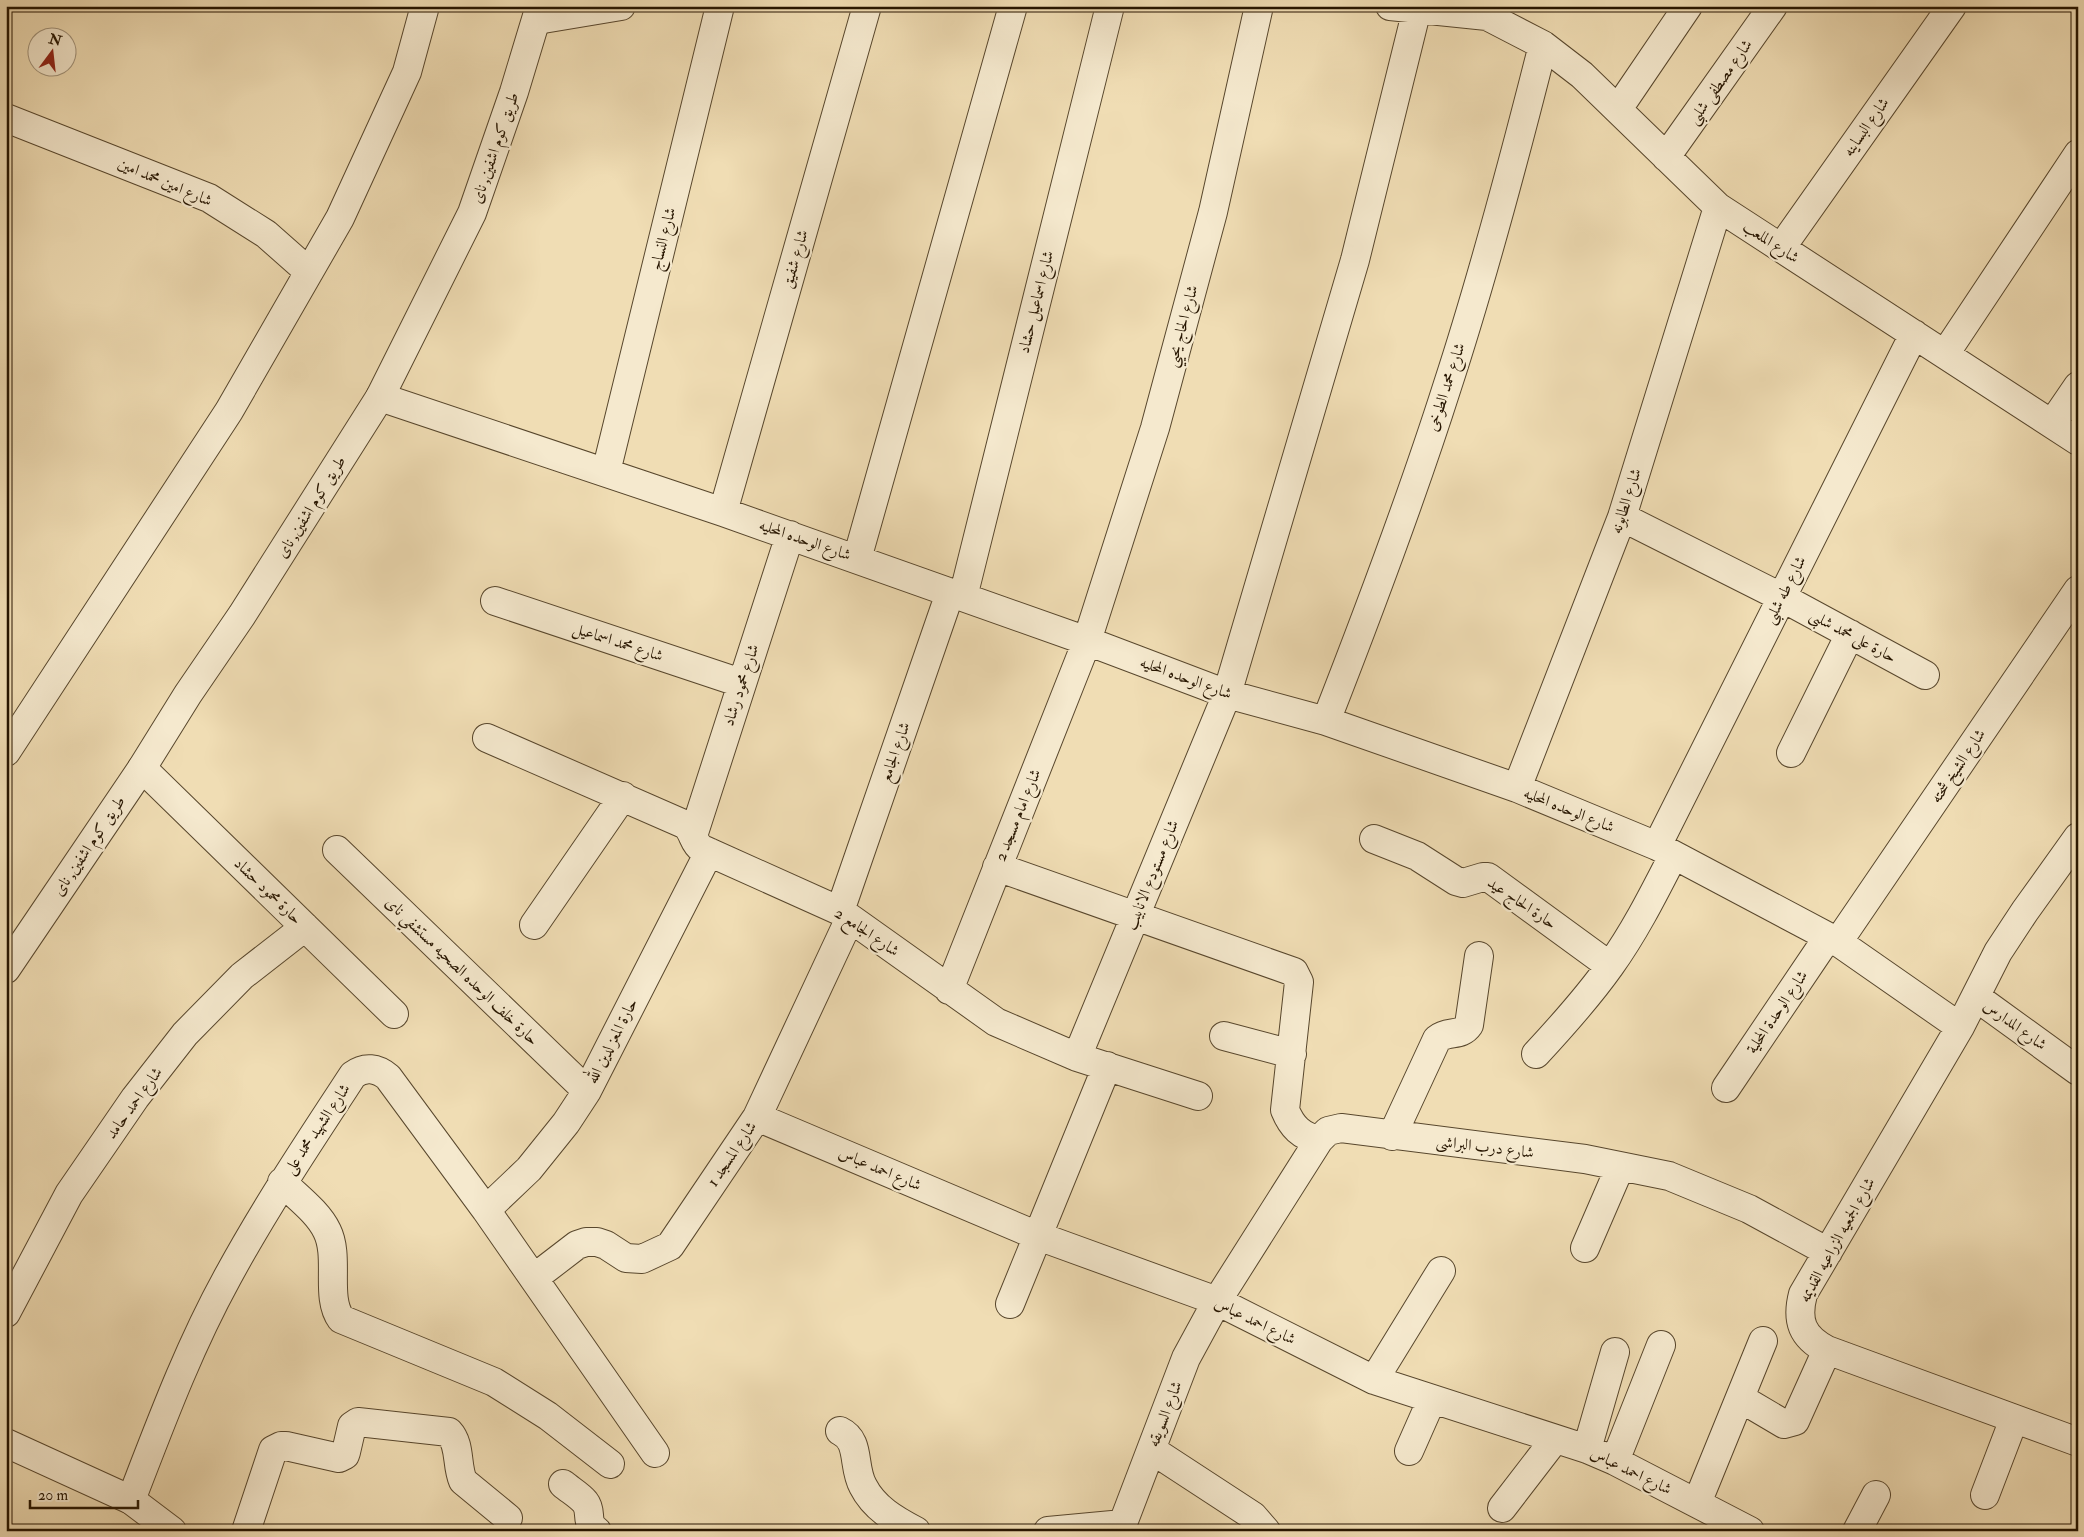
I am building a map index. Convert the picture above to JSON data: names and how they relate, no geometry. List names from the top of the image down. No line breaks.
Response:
{"streets":{"street":["شارع مصطفى شلبى","شارع البساينه","طريق كوم اشفين, ناى","شارع امين محمد امين","شارع النساج","شارع الملعب","شارع شفيق","شارع اسماعيل حشاد","شارع الحاج يحيي","شارع محمد الطوخى","شارع الطابونه","شارع الوحده المحليه","شارع طه شلبى","حارة على محمد شلبى","شارع محمد اسماعيل","شارع محمود رشاد","شارع الجامع","شارع الشيخ شحته","شارع امام مسجد 2","شارع مستودع الانابيب","حارة محمود حشاد","حارة الحاج عيد","شارع الجامع 2","حارة خلف الوحده الصحيه مستشفي ناى","شارع الوحدة المحلية","شارع المدارس","حارة المعز لدين الله","شارع احمد حامد","شارع الشهيد محمد على","شارع درب البراشى","شارع المسجد 1","شارع احمد عباس","شارع الجمعيه الزراعيه القديمه","شارع السويقه"]},"crossings":[["شارع مصطفى شلبى","شارع الملعب"],["شارع البساينه","شارع الملعب"],["طريق كوم اشفين, ناى","شارع الوحده المحليه"],["طريق كوم اشفين, ناى","حارة محمود حشاد"],["شارع النساج","شارع الوحده المحليه"],["شارع الملعب","شارع محمد الطوخى"],["شارع الملعب","شارع الطابونه"],["شارع الملعب","شارع طه شلبى"],["شارع شفيق","شارع الوحده المحليه"],["شارع اسماعيل حشاد","شارع الوحده المحليه"],["شارع اسماعيل حشاد","شارع الجامع"],["شارع الحاج يحيي","شارع الوحده المحليه"],["شارع الحاج يحيي","شارع امام مسجد 2"],["شارع محمد الطوخى","شارع الوحده المحليه"],["شارع الطابونه","شارع الوحده المحليه"],["شارع الطابونه","حارة على محمد شلبى"],["شارع الوحده المحليه","شارع طه شلبى"],["شارع الوحده المحليه","شارع محمود رشاد"],["شارع الوحده المحليه","شارع الجامع"],["شارع الوحده المحليه","شارع الشيخ شحته"],["شارع الوحده المحليه","شارع امام مسجد 2"],["شارع الوحده المحليه","شارع مستودع الانابيب"],["شارع الوحده المحليه","شارع الوحدة المحلية"],["شارع الوحده المحليه","شارع الجمعيه الزراعيه القديمه"],["شارع طه شلبى","حارة على محمد شلبى"],["شارع طه شلبى","حارة الحاج عيد"],["شارع محمد اسماعيل","شارع محمود رشاد"],["شارع محمود رشاد","شارع الجامع 2"],["شارع محمود رشاد","حارة المعز لدين الله"],["شارع الجامع","شارع الجامع 2"],["شارع الجامع","شارع المسجد 1"],["شارع الشيخ شحته","شارع الوحدة المحلية"],["شارع امام مسجد 2","شارع الجامع 2"],["شارع مستودع الانابيب","شارع الجامع 2"],["حارة محمود حشاد","شارع احمد حامد"],["شارع الجامع 2","حارة المعز لدين الله"],["شارع الجامع 2","شارع المسجد 1"],["حارة خلف الوحده الصحيه مستشفي ناى","حارة المعز لدين الله"],["شارع المدارس","شارع الجمعيه الزراعيه القديمه"],["حارة المعز لدين الله","شارع الشهيد محمد على"],["شارع الشهيد محمد على","شارع المسجد 1"],["شارع درب البراشى","شارع احمد عباس"],["شارع درب البراشى","شارع الجمعيه الزراعيه القديمه"],["شارع درب البراشى","شارع السويقه"],["شارع المسجد 1","شارع احمد عباس"],["شارع احمد عباس","شارع السويقه"]],"scale_bar":"20 m","north":"top"}
